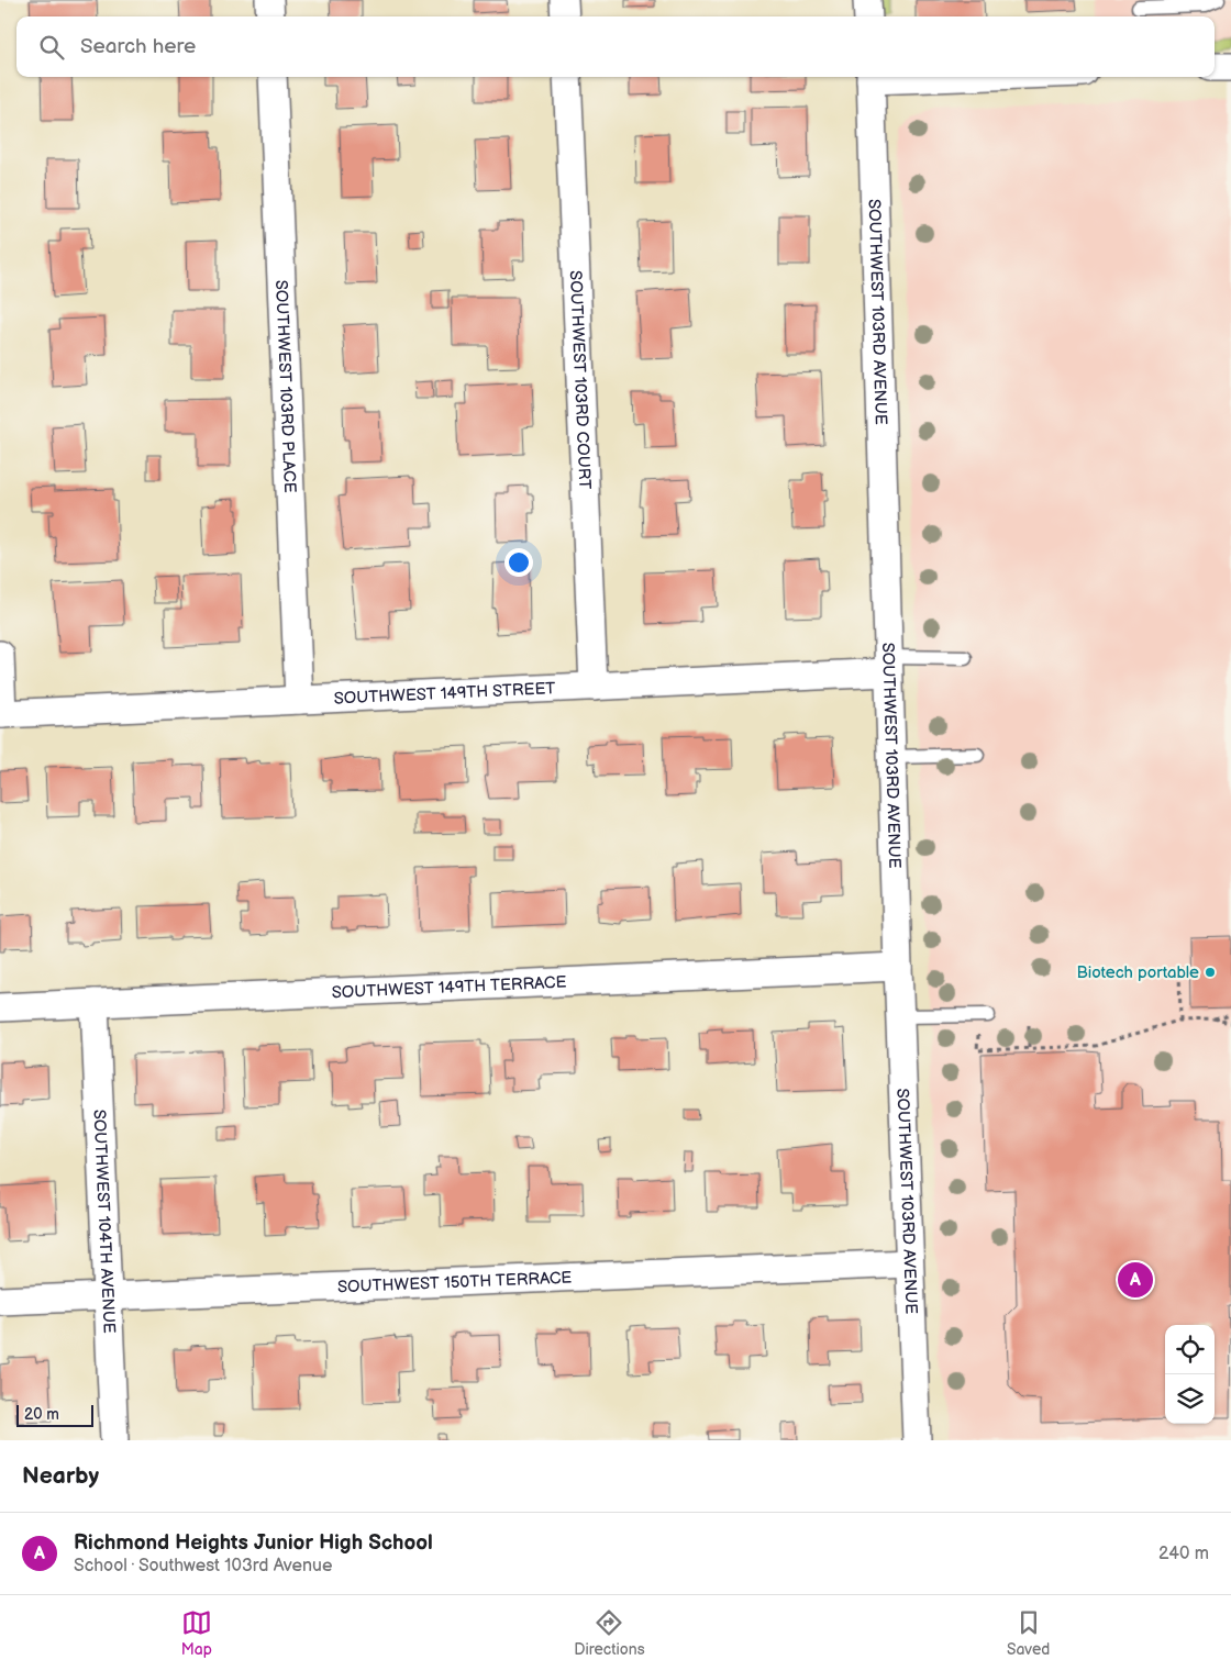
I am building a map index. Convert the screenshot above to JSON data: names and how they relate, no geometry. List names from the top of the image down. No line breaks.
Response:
{"streets":{"street":["SOUTHWEST 103RD AVENUE","SOUTHWEST 103RD COURT","SOUTHWEST 103RD PLACE","SOUTHWEST 149TH STREET","SOUTHWEST 149TH TERRACE","SOUTHWEST 104TH AVENUE","SOUTHWEST 150TH TERRACE"]},"crossings":[["SOUTHWEST 103RD AVENUE","SOUTHWEST 149TH STREET"],["SOUTHWEST 103RD AVENUE","SOUTHWEST 149TH TERRACE"],["SOUTHWEST 103RD AVENUE","SOUTHWEST 150TH TERRACE"],["SOUTHWEST 103RD COURT","SOUTHWEST 149TH STREET"],["SOUTHWEST 103RD PLACE","SOUTHWEST 149TH STREET"],["SOUTHWEST 149TH TERRACE","SOUTHWEST 104TH AVENUE"],["SOUTHWEST 104TH AVENUE","SOUTHWEST 150TH TERRACE"]],"places":["Biotech portable"],"scale_bar":"20 m","page":{"search":"Search here","pins":"A","scale":"20 m","heading":"Nearby","list":[{"mark":"A","name":"Richmond Heights Junior High School","note":"School · Southwest 103rd Avenue","value":"240 m"}],"nav":["Map","Directions","Saved"]}}
